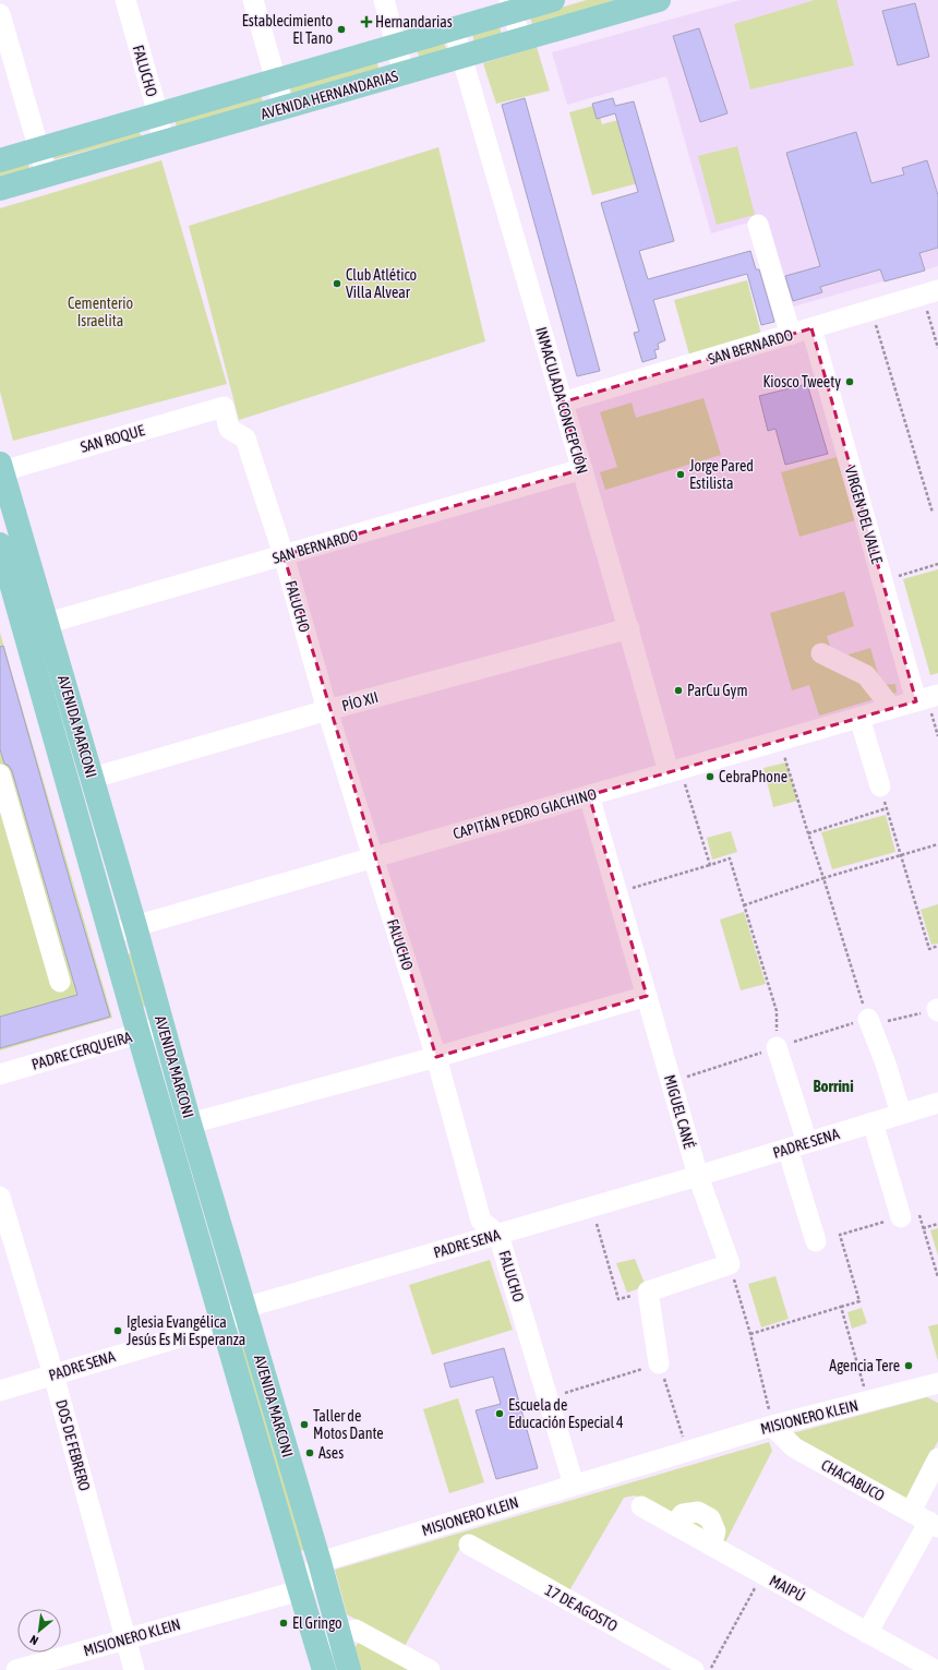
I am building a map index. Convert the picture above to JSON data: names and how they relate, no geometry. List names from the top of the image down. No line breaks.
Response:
{"streets":{"main road":["AVENIDA HERNANDARIAS","AVENIDA MARCONI"],"street":["FALUCHO","SAN BERNARDO","INMACULADA CONCEPCIÓN","SAN ROQUE","VIRGEN DEL VALLE","PÍO XII","CAPITÁN PEDRO GIACHINO","PADRE CERQUEIRA","MIGUEL CANÉ","PADRE SENA","MISIONERO KLEIN","DOS DE FEBRERO","CHACABUCO","MAIPÚ","17 DE AGOSTO"]},"crossings":[["FALUCHO","AVENIDA HERNANDARIAS"],["FALUCHO","SAN BERNARDO"],["FALUCHO","SAN ROQUE"],["FALUCHO","PÍO XII"],["FALUCHO","CAPITÁN PEDRO GIACHINO"],["FALUCHO","PADRE SENA"],["FALUCHO","MISIONERO KLEIN"],["AVENIDA HERNANDARIAS","INMACULADA CONCEPCIÓN"],["SAN BERNARDO","INMACULADA CONCEPCIÓN"],["SAN BERNARDO","VIRGEN DEL VALLE"],["SAN BERNARDO","AVENIDA MARCONI"],["INMACULADA CONCEPCIÓN","PÍO XII"],["INMACULADA CONCEPCIÓN","CAPITÁN PEDRO GIACHINO"],["SAN ROQUE","AVENIDA MARCONI"],["VIRGEN DEL VALLE","CAPITÁN PEDRO GIACHINO"],["PÍO XII","AVENIDA MARCONI"],["AVENIDA MARCONI","CAPITÁN PEDRO GIACHINO"],["AVENIDA MARCONI","PADRE CERQUEIRA"],["AVENIDA MARCONI","PADRE SENA"],["AVENIDA MARCONI","MISIONERO KLEIN"],["CAPITÁN PEDRO GIACHINO","MIGUEL CANÉ"],["MIGUEL CANÉ","PADRE SENA"],["PADRE SENA","DOS DE FEBRERO"],["MISIONERO KLEIN","DOS DE FEBRERO"],["MISIONERO KLEIN","CHACABUCO"]],"districts":["Borrini"],"parks":["Cementerio Israelita"],"places":{"health":["Hernandarias"],"other":["Establecimiento El Tano","Club Atlético Villa Alvear","Kiosco Tweety","Jorge Pared Estilista","ParCu Gym","CebraPhone","Iglesia Evangélica Jesús Es Mi Esperanza","Agencia Tere","Escuela de Educación Especial 4","Taller de Motos Dante","Ases","El Gringo"]},"north":"bottom left"}
